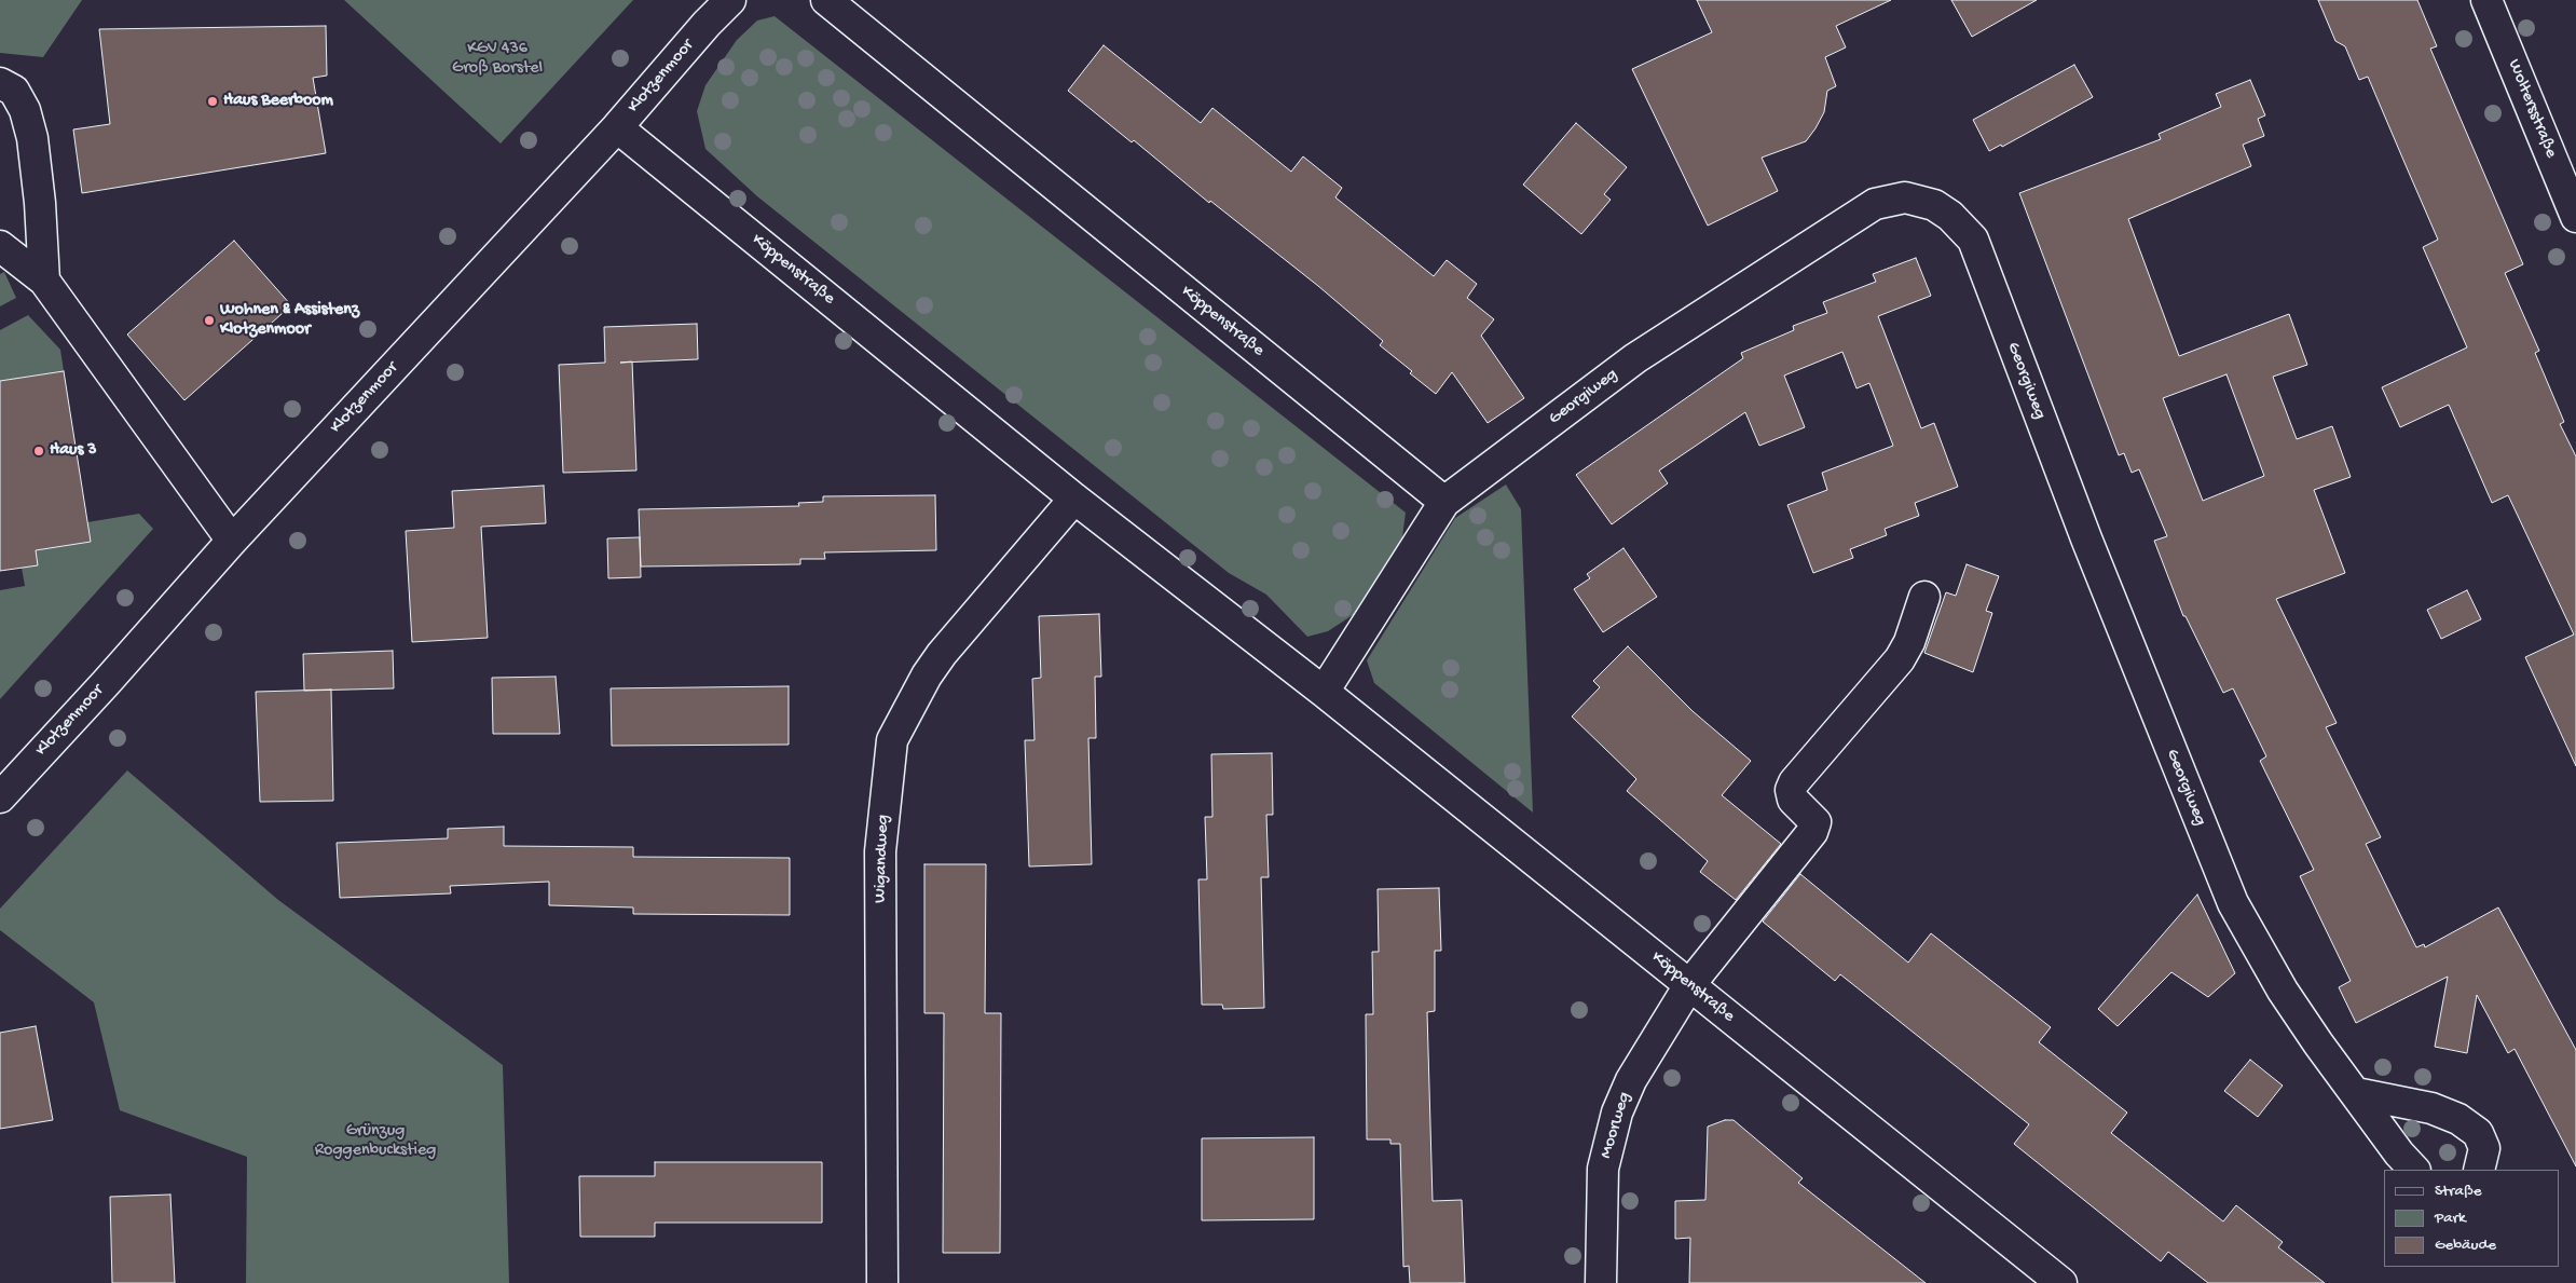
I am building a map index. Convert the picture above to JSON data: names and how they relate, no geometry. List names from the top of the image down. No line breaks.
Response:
{"streets":{"street":["Klotzenmoor","Woltersstraße","Köppenstraße","Georgiweg","Wigandweg","Moorweg"]},"crossings":[["Klotzenmoor","Köppenstraße"],["Köppenstraße","Georgiweg"],["Köppenstraße","Wigandweg"],["Köppenstraße","Moorweg"]],"parks":["KGV 436 Groß Borstel","Grünzug Roggenbuckstieg"],"places":["Haus Beerboom","Wohnen & Assistenz Klotzenmoor","Haus 3"],"legend":["Straße","Park","Gebäude"]}
